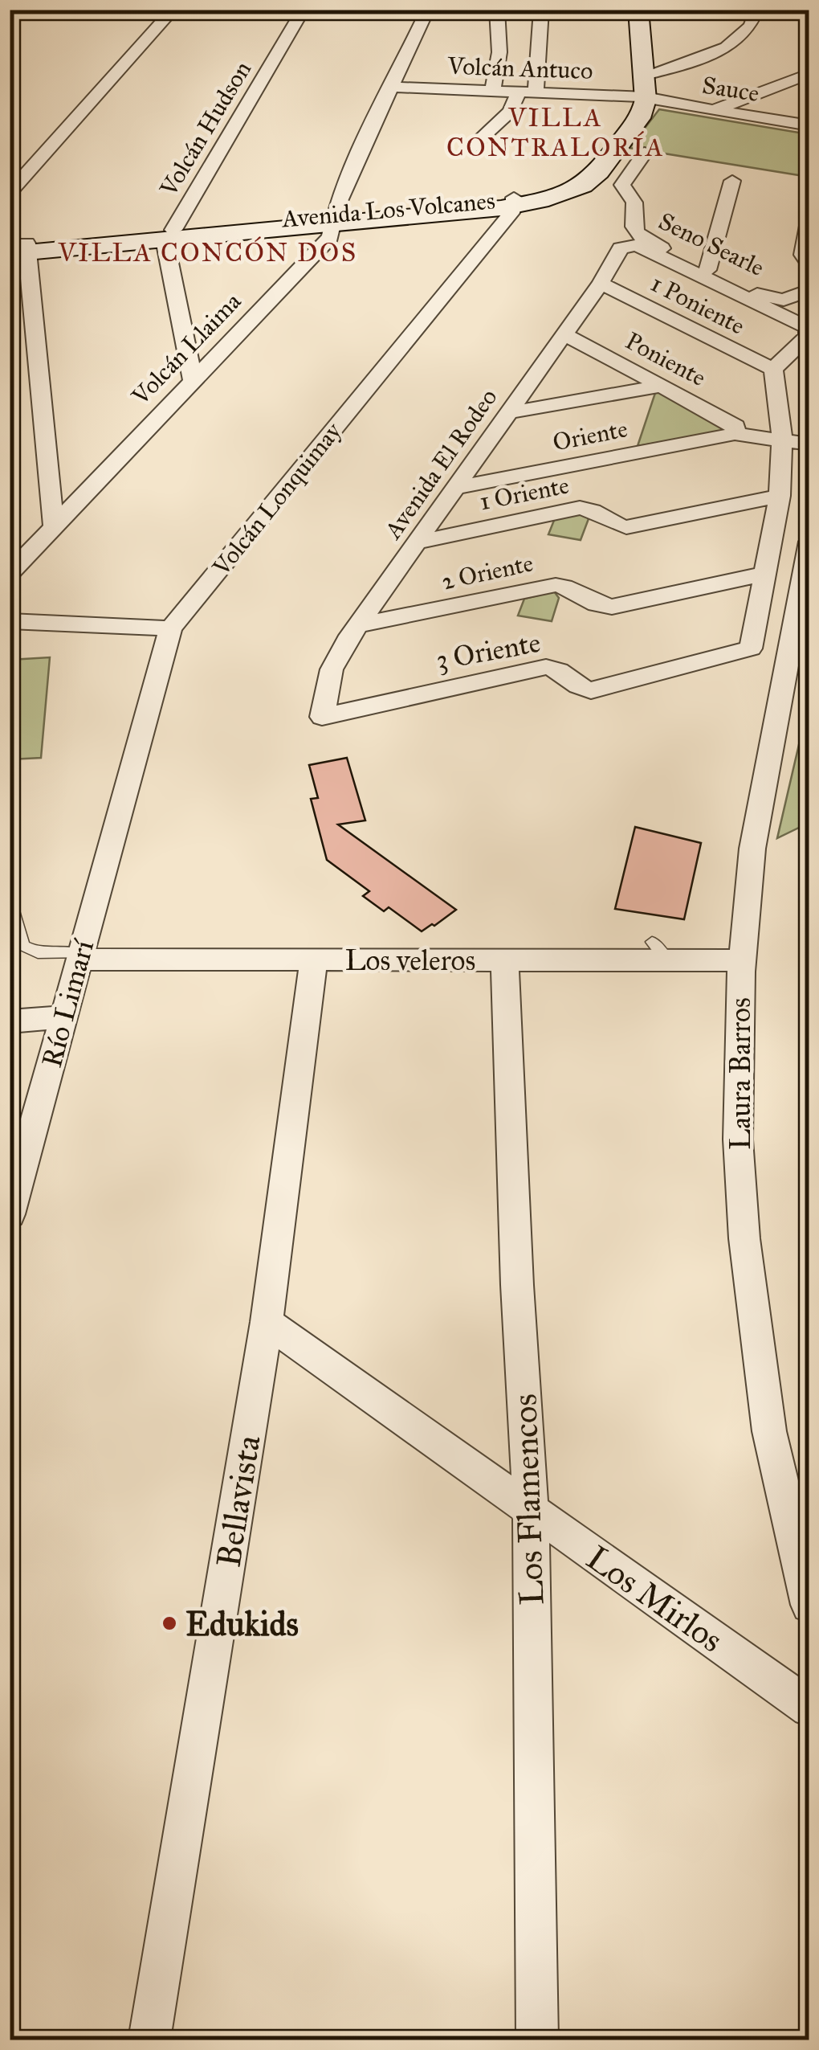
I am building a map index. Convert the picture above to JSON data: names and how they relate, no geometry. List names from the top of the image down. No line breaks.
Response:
{"streets":{"street":["Volcán Antuco","Sauce","Volcán Hudson","Avenida Los Volcanes","Seno Searle","1 Poniente","Volcán Llaima","Poniente","Oriente","Avenida El Rodeo","1 Oriente","Volcán Lonquimay","2 Oriente","3 Oriente","Los veleros","Río Limarí","Laura Barros","Los Flamencos","Bellavista","Los Mirlos"]},"crossings":[["Volcán Antuco","Sauce"],["Volcán Antuco","Avenida Los Volcanes"],["Volcán Antuco","Volcán Llaima"],["Sauce","Avenida Los Volcanes"],["Volcán Hudson","Avenida Los Volcanes"],["Avenida Los Volcanes","Volcán Llaima"],["Avenida Los Volcanes","Volcán Lonquimay"],["1 Poniente","Avenida El Rodeo"],["Poniente","Oriente"],["Poniente","Avenida El Rodeo"],["Oriente","Avenida El Rodeo"],["Avenida El Rodeo","1 Oriente"],["Avenida El Rodeo","2 Oriente"],["Avenida El Rodeo","3 Oriente"],["Volcán Lonquimay","Río Limarí"],["2 Oriente","3 Oriente"],["Los veleros","Río Limarí"],["Los veleros","Laura Barros"],["Los veleros","Los Flamencos"],["Los veleros","Bellavista"],["Los Flamencos","Los Mirlos"],["Bellavista","Los Mirlos"]],"districts":["VILLA CONTRALORÍA","VILLA CONCÓN DOS"],"places":["Edukids"]}
